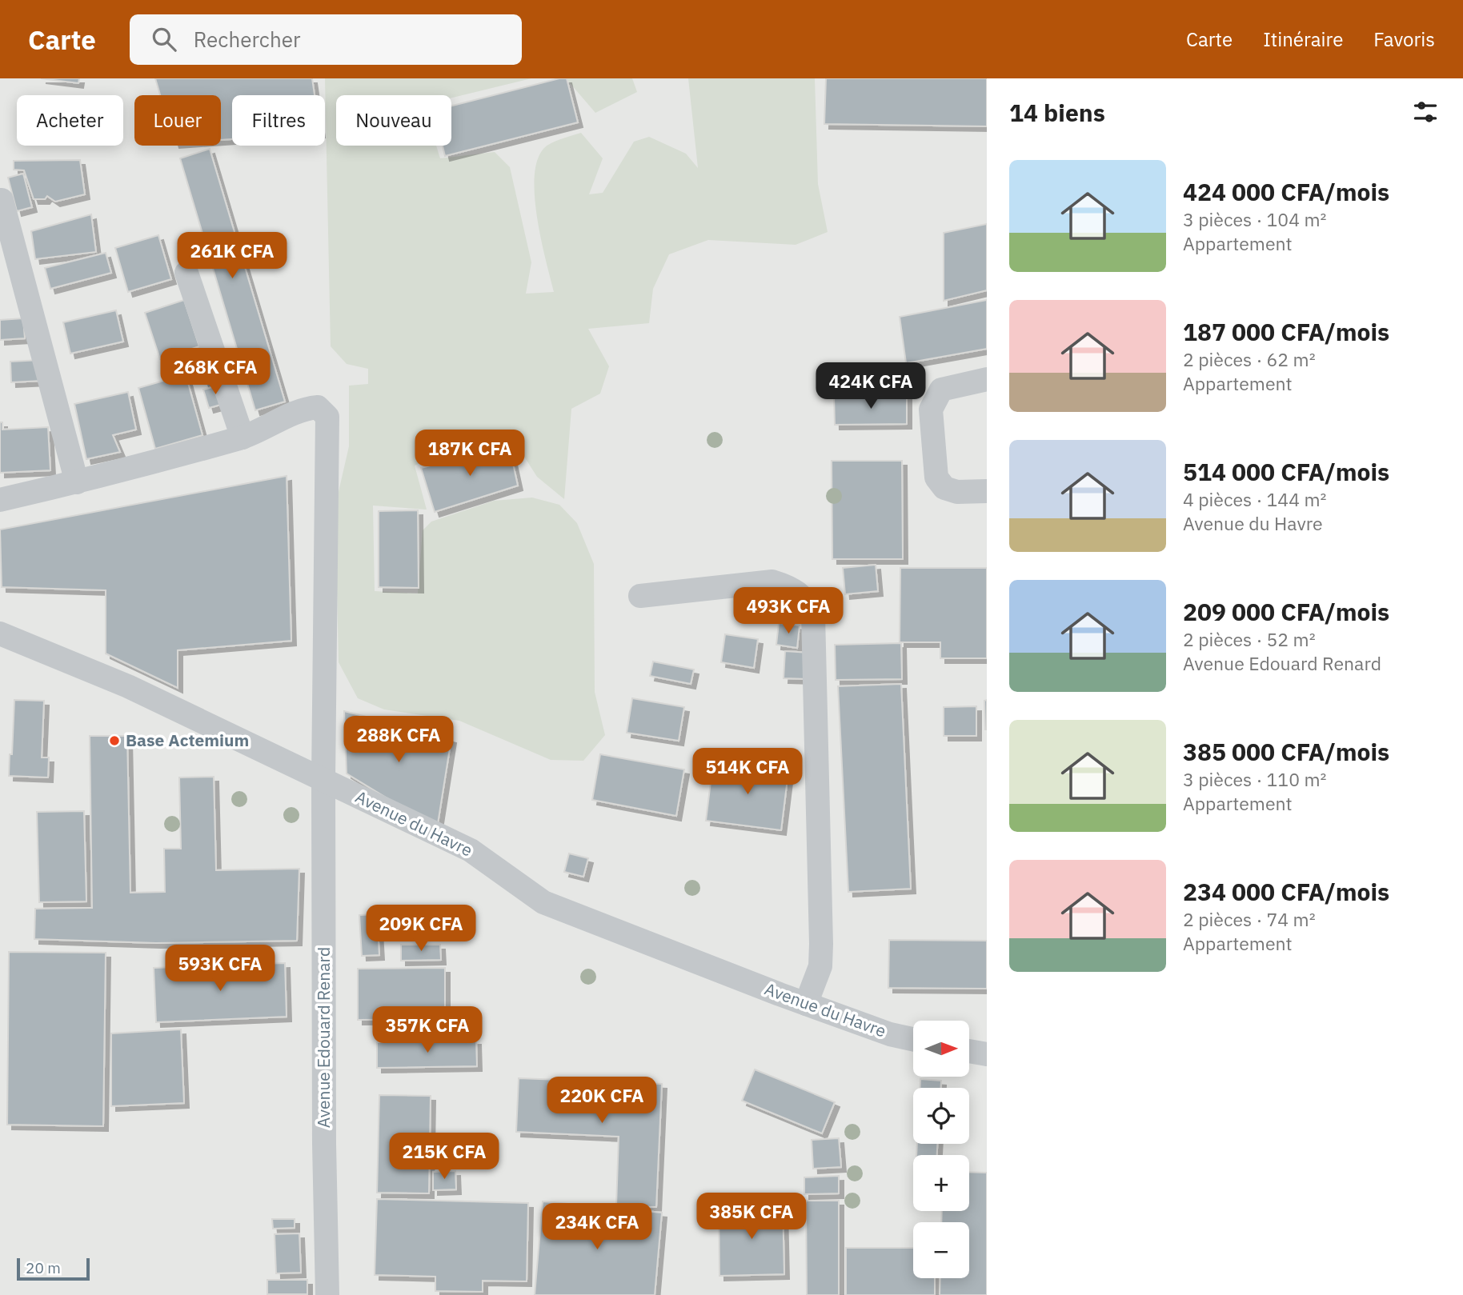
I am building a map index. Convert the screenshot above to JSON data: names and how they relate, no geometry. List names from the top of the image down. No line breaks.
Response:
{"streets":{"street":["Avenue du Havre","Avenue Edouard Renard"]},"crossings":[["Avenue du Havre","Avenue Edouard Renard"]],"places":["Base Actemium"],"scale_bar":"20 m","north":"right","page":{"header":"Carte","search":"Rechercher","nav":["Carte","Itinéraire","Favoris"],"heading":"14 biens","chip":["Acheter","Louer","Filtres","Nouveau"],"list":[{"name":"424 000 CFA/mois","note":"3 pièces · 104 m² · Appartement"},{"name":"187 000 CFA/mois","note":"2 pièces · 62 m² · Appartement"},{"name":"514 000 CFA/mois","note":"4 pièces · 144 m² · Avenue du Havre"},{"name":"209 000 CFA/mois","note":"2 pièces · 52 m² · Avenue Edouard Renard"},{"name":"385 000 CFA/mois","note":"3 pièces · 110 m² · Appartement"},{"name":"234 000 CFA/mois","note":"2 pièces · 74 m² · Appartement"}],"price":["261K CFA","268K CFA","424K CFA","187K CFA","493K CFA","288K CFA","514K CFA","209K CFA","593K CFA","357K CFA","220K CFA","215K CFA","385K CFA","234K CFA"],"map_buttons":["+","−"],"scale":"20 m"}}
